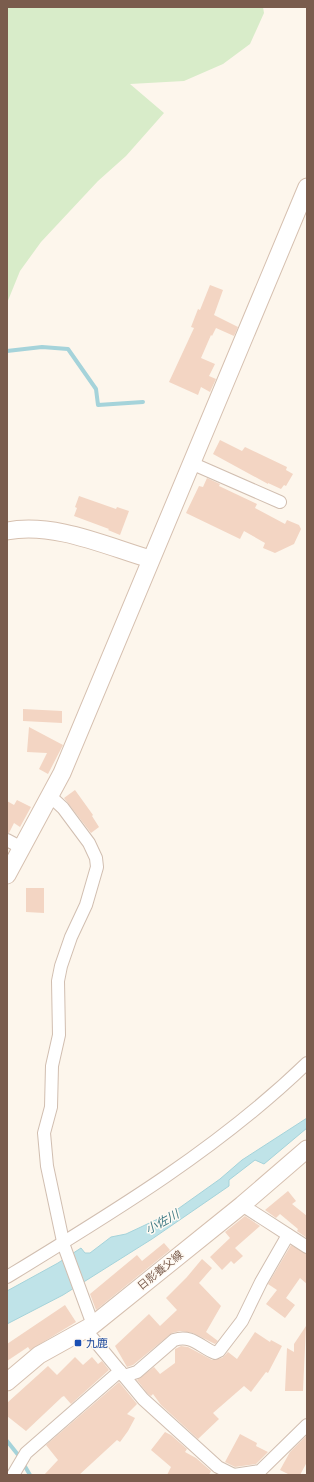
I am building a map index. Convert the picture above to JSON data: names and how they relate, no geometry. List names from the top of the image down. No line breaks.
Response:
{"streets":{"street":["日影養父線"]},"water":["小佐川"],"places":{"transit":["九鹿"]}}
